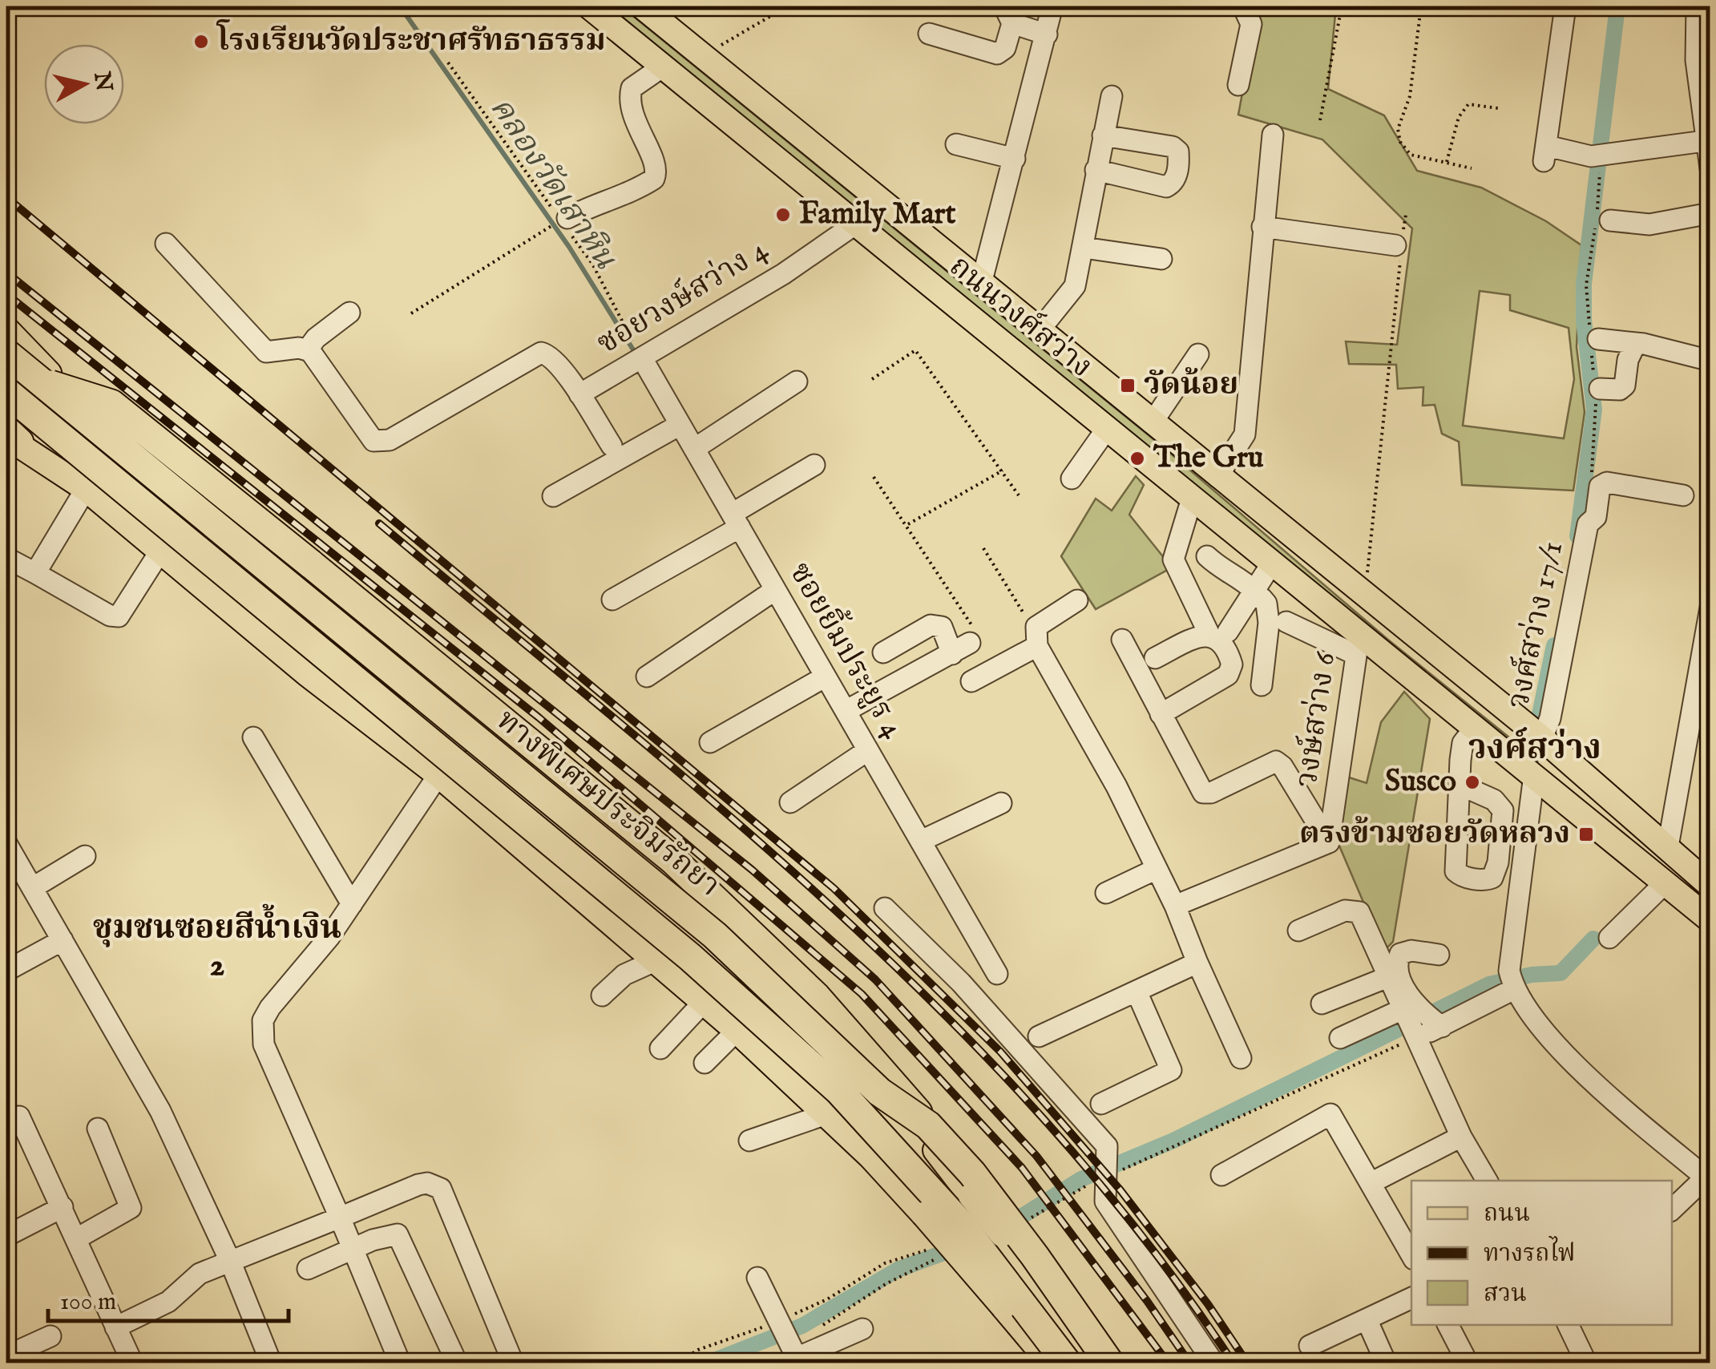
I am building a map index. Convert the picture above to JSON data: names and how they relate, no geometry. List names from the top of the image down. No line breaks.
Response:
{"streets":{"highway":["ทางพิเศษประจิมรัถยา"],"main road":["ถนนวงศ์สว่าง"],"street":["ซอยวงษ์สว่าง 4","วงศ์สว่าง 17/1","ซอยยิ้มประยูร 4","วงษ์สว่าง 6"]},"crossings":[["ซอยวงษ์สว่าง 4","ถนนวงศ์สว่าง"],["ซอยวงษ์สว่าง 4","ซอยยิ้มประยูร 4"],["ถนนวงศ์สว่าง","วงศ์สว่าง 17/1"],["ถนนวงศ์สว่าง","วงษ์สว่าง 6"]],"districts":["วงศ์สว่าง","ชุมชนซอยสีน้ำเงิน 2"],"water":["คลองวัดเสาหิน"],"places":{"other":["โรงเรียนวัดประชาศรัทธาธรรม","Family Mart","The Gru","Susco"],"transit":["วัดน้อย","ตรงข้ามซอยวัดหลวง"]},"legend":["ถนน","ทางรถไฟ","สวน"],"scale_bar":"100 m","north":"right"}
